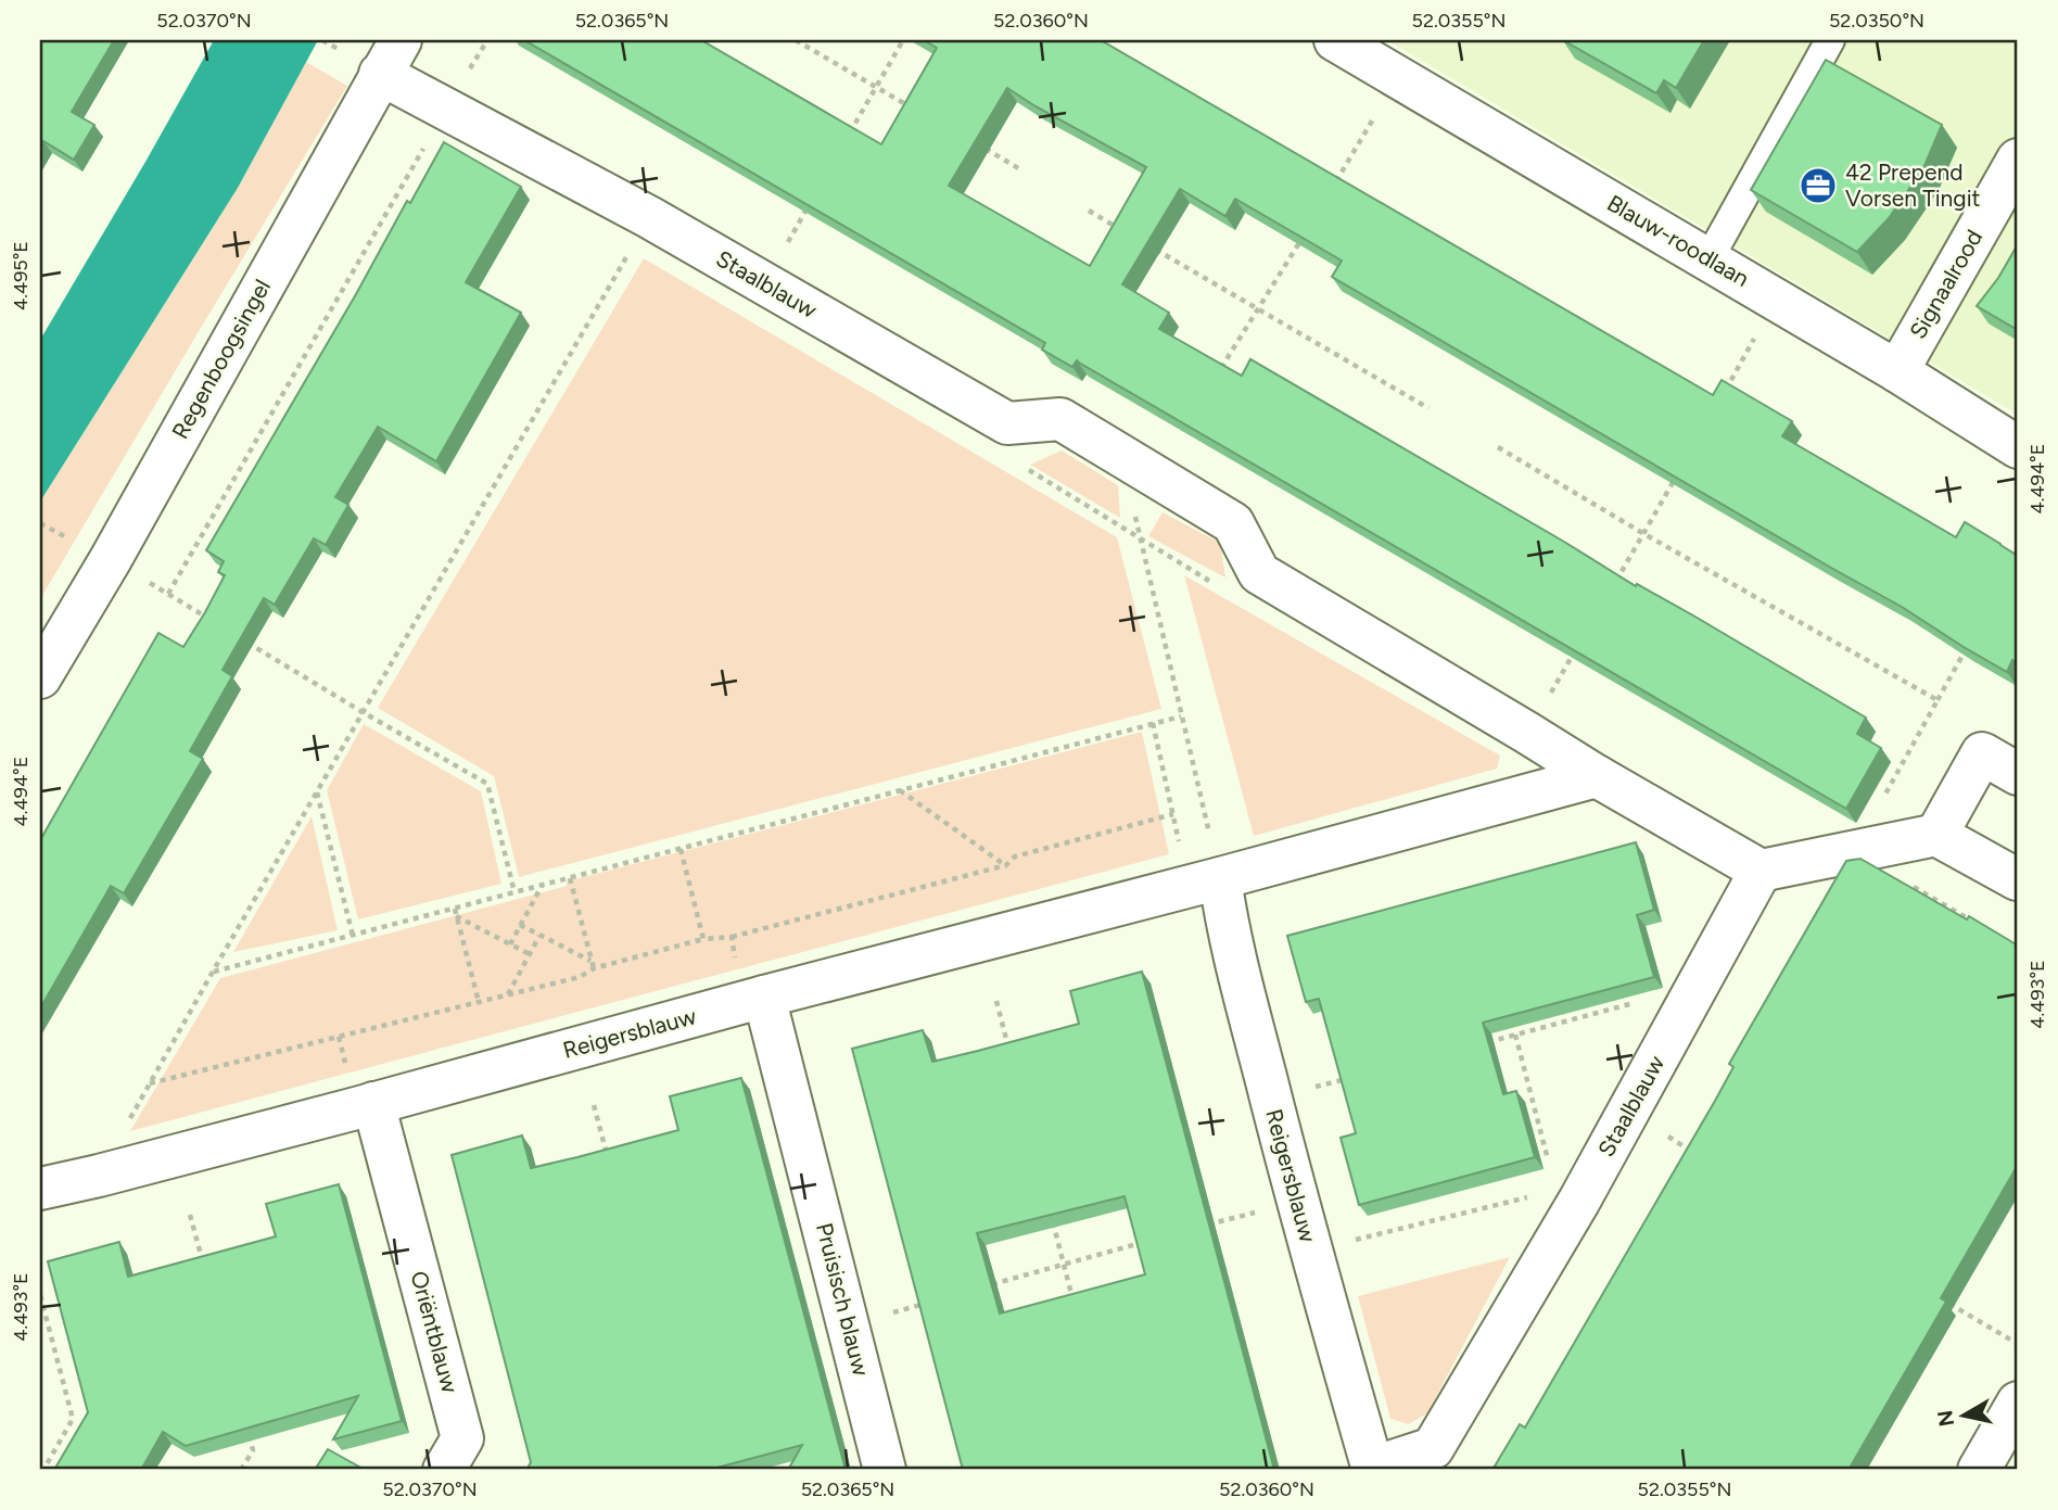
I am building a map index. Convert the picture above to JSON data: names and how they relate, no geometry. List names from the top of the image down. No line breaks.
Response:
{"streets":{"street":["Blauw-roodlaan","Staalblauw","Signaalrood","Regenboogsingel","Reigersblauw","Pruisisch blauw","Oriëntblauw"]},"crossings":[["Blauw-roodlaan","Signaalrood"],["Staalblauw","Regenboogsingel"],["Staalblauw","Reigersblauw"],["Reigersblauw","Pruisisch blauw"],["Reigersblauw","Oriëntblauw"]],"places":{"office":["42 Prepend Vorsen Tingit"]},"north":"left","coordinates":["52.0370°N","52.0365°N","52.0360°N","52.0355°N","52.0350°N","4.495°E","4.494°E","4.493°E"]}
